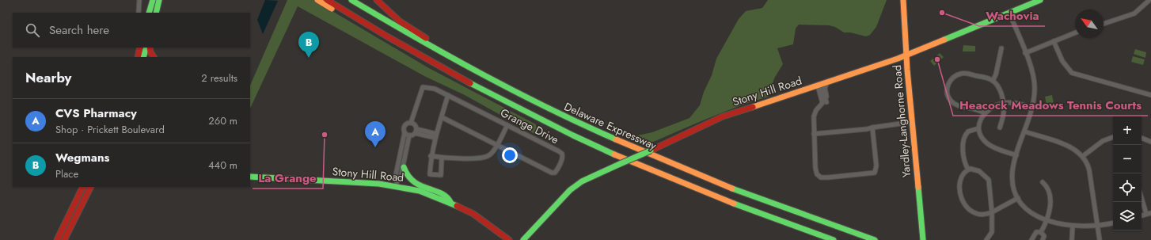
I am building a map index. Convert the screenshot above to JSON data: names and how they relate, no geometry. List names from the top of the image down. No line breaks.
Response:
{"streets":{"main road":["Stony Hill Road","Yardley-Langhorne Road","Delaware Expressway"],"street":["Grange Drive"]},"crossings":[["Stony Hill Road","Yardley-Langhorne Road"]],"places":["Wachovia","Heacock Meadows Tennis Courts","La Grange"],"north":"top left","page":{"search":"Search here","pins":["B","A"],"heading":["Nearby","2 results"],"list":[{"mark":"A","name":"CVS Pharmacy","note":"Shop · Prickett Boulevard","value":"260 m"},{"mark":"B","name":"Wegmans","note":"Place","value":"440 m"}],"map_buttons":["+","−"]}}
